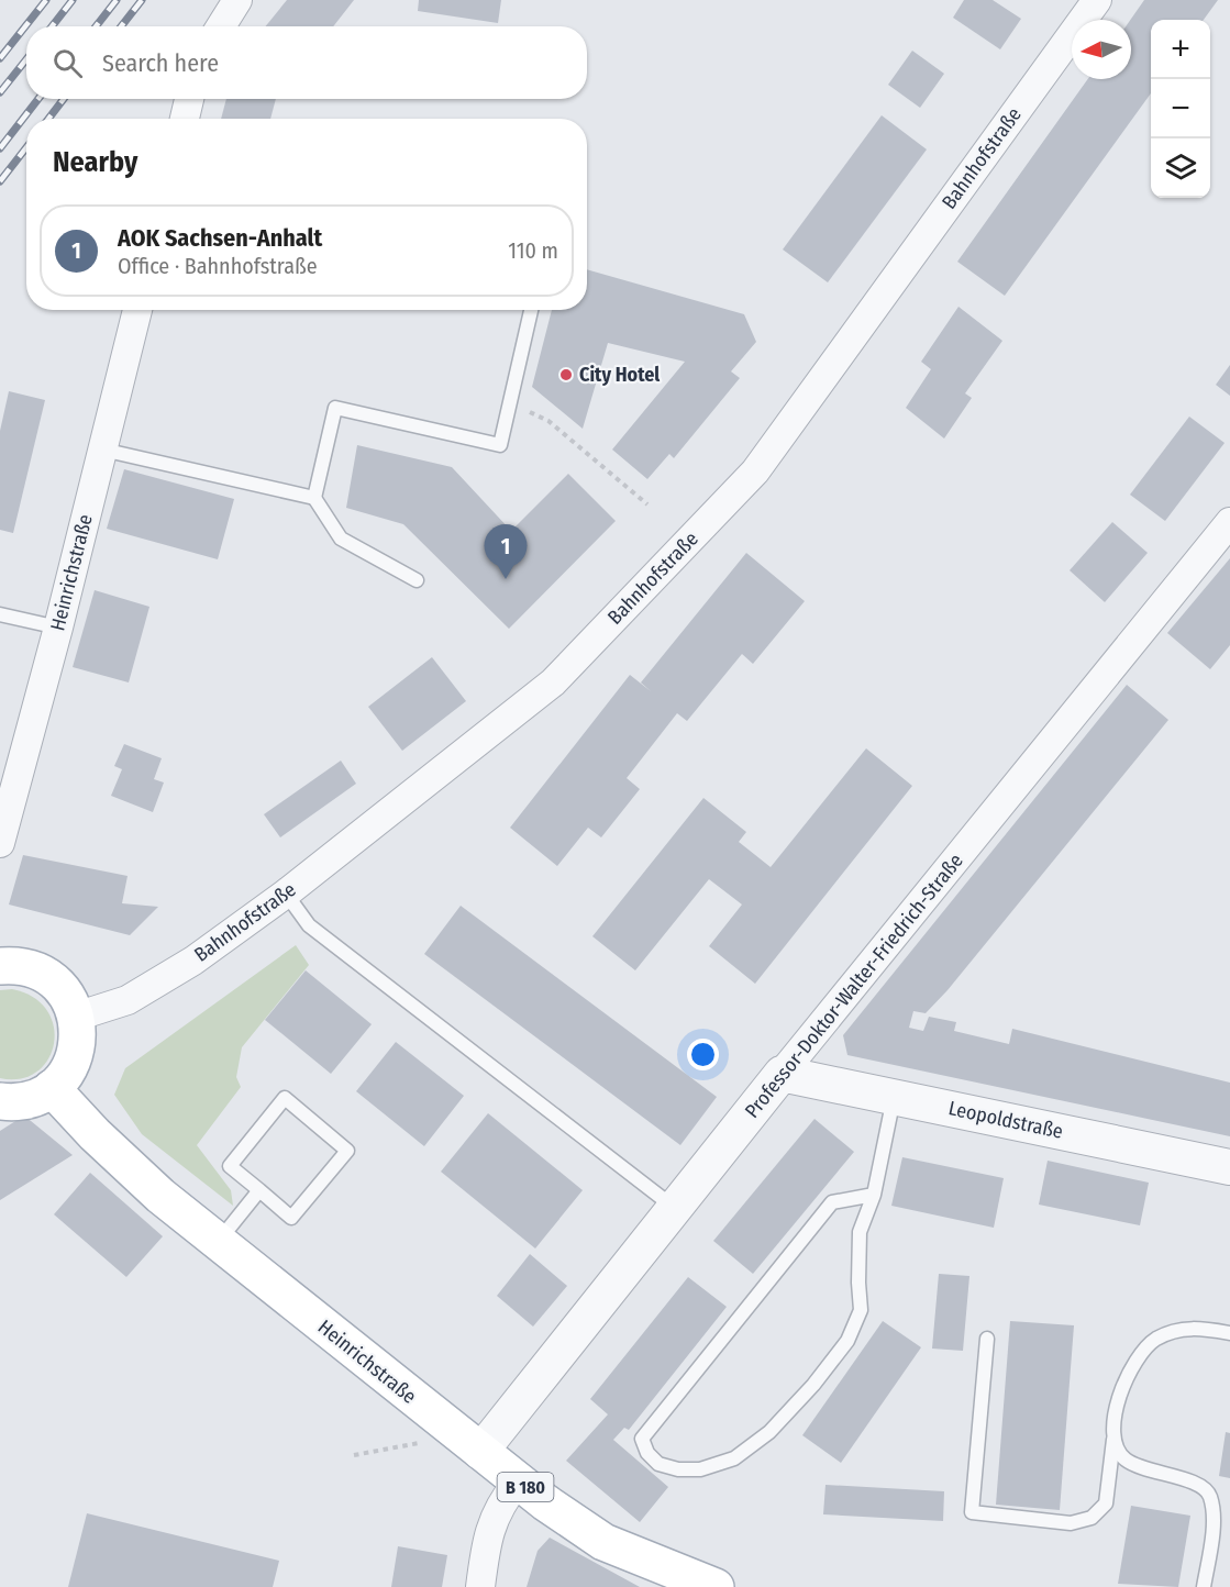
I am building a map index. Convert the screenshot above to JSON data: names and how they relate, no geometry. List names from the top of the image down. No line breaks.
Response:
{"streets":{"main road":["Heinrichstraße","B 180"],"street":["Bahnhofstraße","Professor-Doktor-Walter-Friedrich-Straße","Leopoldstraße"]},"crossings":[["Heinrichstraße","Professor-Doktor-Walter-Friedrich-Straße"],["Professor-Doktor-Walter-Friedrich-Straße","Leopoldstraße"]],"places":["City Hotel"],"north":"left","page":{"map_buttons":["+","−"],"search":"Search here","heading":"Nearby","list":[{"mark":"1","name":"AOK Sachsen-Anhalt","note":"Office · Bahnhofstraße","value":"110 m"}],"pins":"1"}}
